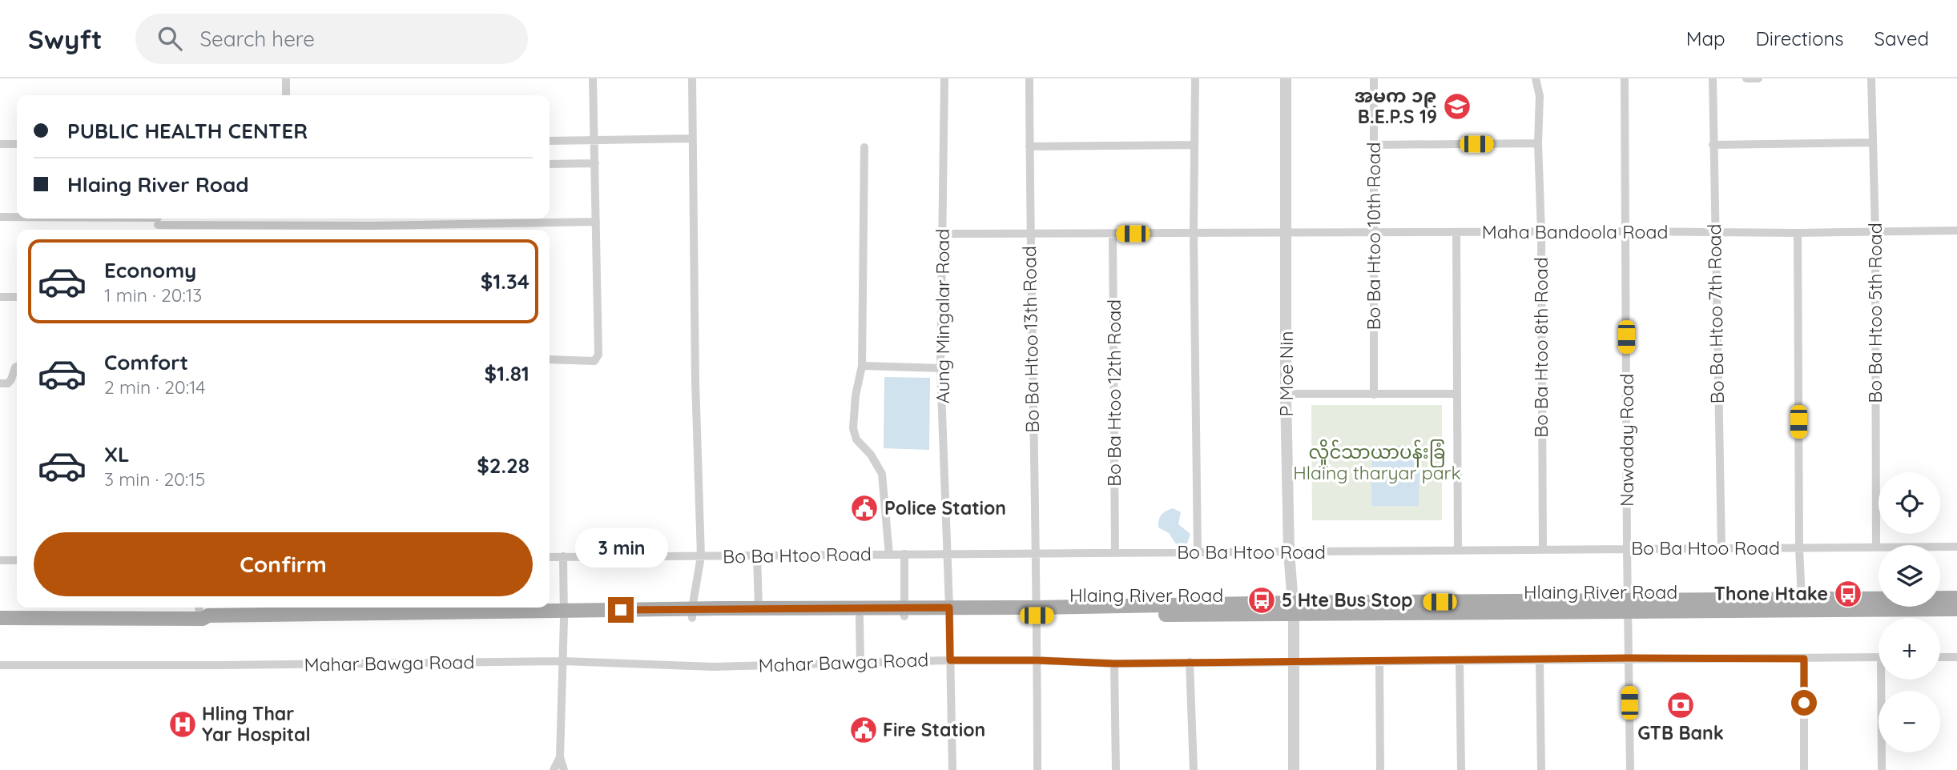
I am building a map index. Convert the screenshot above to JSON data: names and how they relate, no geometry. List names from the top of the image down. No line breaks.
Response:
{"streets":{"main road":["Hlaing River Road"],"street":["Maha Bandoola Road","Bo Ba Htoo 10th Road","Bo Ba Htoo 5th Road","Bo Ba Htoo 7th Road","Aung Mingalar Road","Bo Ba Htoo 13th Road","Bo Ba Htoo 8th Road","P Moe Nin","Bo Ba Htoo 12th Road","Nawaday Road","Bo Ba Htoo Road","Mahar Bawga Road"]},"crossings":[["Maha Bandoola Road","Bo Ba Htoo 10th Road"],["Maha Bandoola Road","Bo Ba Htoo 5th Road"],["Maha Bandoola Road","Bo Ba Htoo 7th Road"],["Maha Bandoola Road","Aung Mingalar Road"],["Maha Bandoola Road","Bo Ba Htoo 13th Road"],["Maha Bandoola Road","Bo Ba Htoo 8th Road"],["Maha Bandoola Road","P Moe Nin"],["Maha Bandoola Road","Bo Ba Htoo 12th Road"],["Maha Bandoola Road","Nawaday Road"],["Bo Ba Htoo 5th Road","Bo Ba Htoo Road"],["Bo Ba Htoo 7th Road","Bo Ba Htoo Road"],["Aung Mingalar Road","Bo Ba Htoo Road"],["Aung Mingalar Road","Hlaing River Road"],["Aung Mingalar Road","Mahar Bawga Road"],["Bo Ba Htoo 13th Road","Bo Ba Htoo Road"],["Bo Ba Htoo 13th Road","Hlaing River Road"],["Bo Ba Htoo 13th Road","Mahar Bawga Road"],["Bo Ba Htoo 8th Road","Bo Ba Htoo Road"],["P Moe Nin","Bo Ba Htoo Road"],["P Moe Nin","Hlaing River Road"],["P Moe Nin","Mahar Bawga Road"],["Bo Ba Htoo 12th Road","Bo Ba Htoo Road"],["Nawaday Road","Bo Ba Htoo Road"],["Nawaday Road","Hlaing River Road"],["Nawaday Road","Mahar Bawga Road"]],"parks":["လှိုင်သာယာပန်းခြံ Hlaing tharyar park"],"places":{"school or university":["အမက ၁၉ B.E.P.S 19"],"public building":["Police Station","Fire Station"],"bus stop":["Thone Htake","5 Hte Bus Stop"],"bank":["GTB Bank"],"hospital":["Hling Thar Yar Hospital"]},"page":{"header":"Swyft","search":"Search here","nav":["Map","Directions","Saved"],"banner":["PUBLIC HEALTH CENTER","Hlaing River Road"],"list":[{"name":"Economy","note":"1 min · 20:13","value":"$1.34"},{"name":"Comfort","note":"2 min · 20:14","value":"$1.81"},{"name":"XL","note":"3 min · 20:15","value":"$2.28"}],"map_buttons":["+","−"],"buttons":"Confirm","bubble":"3 min"}}
